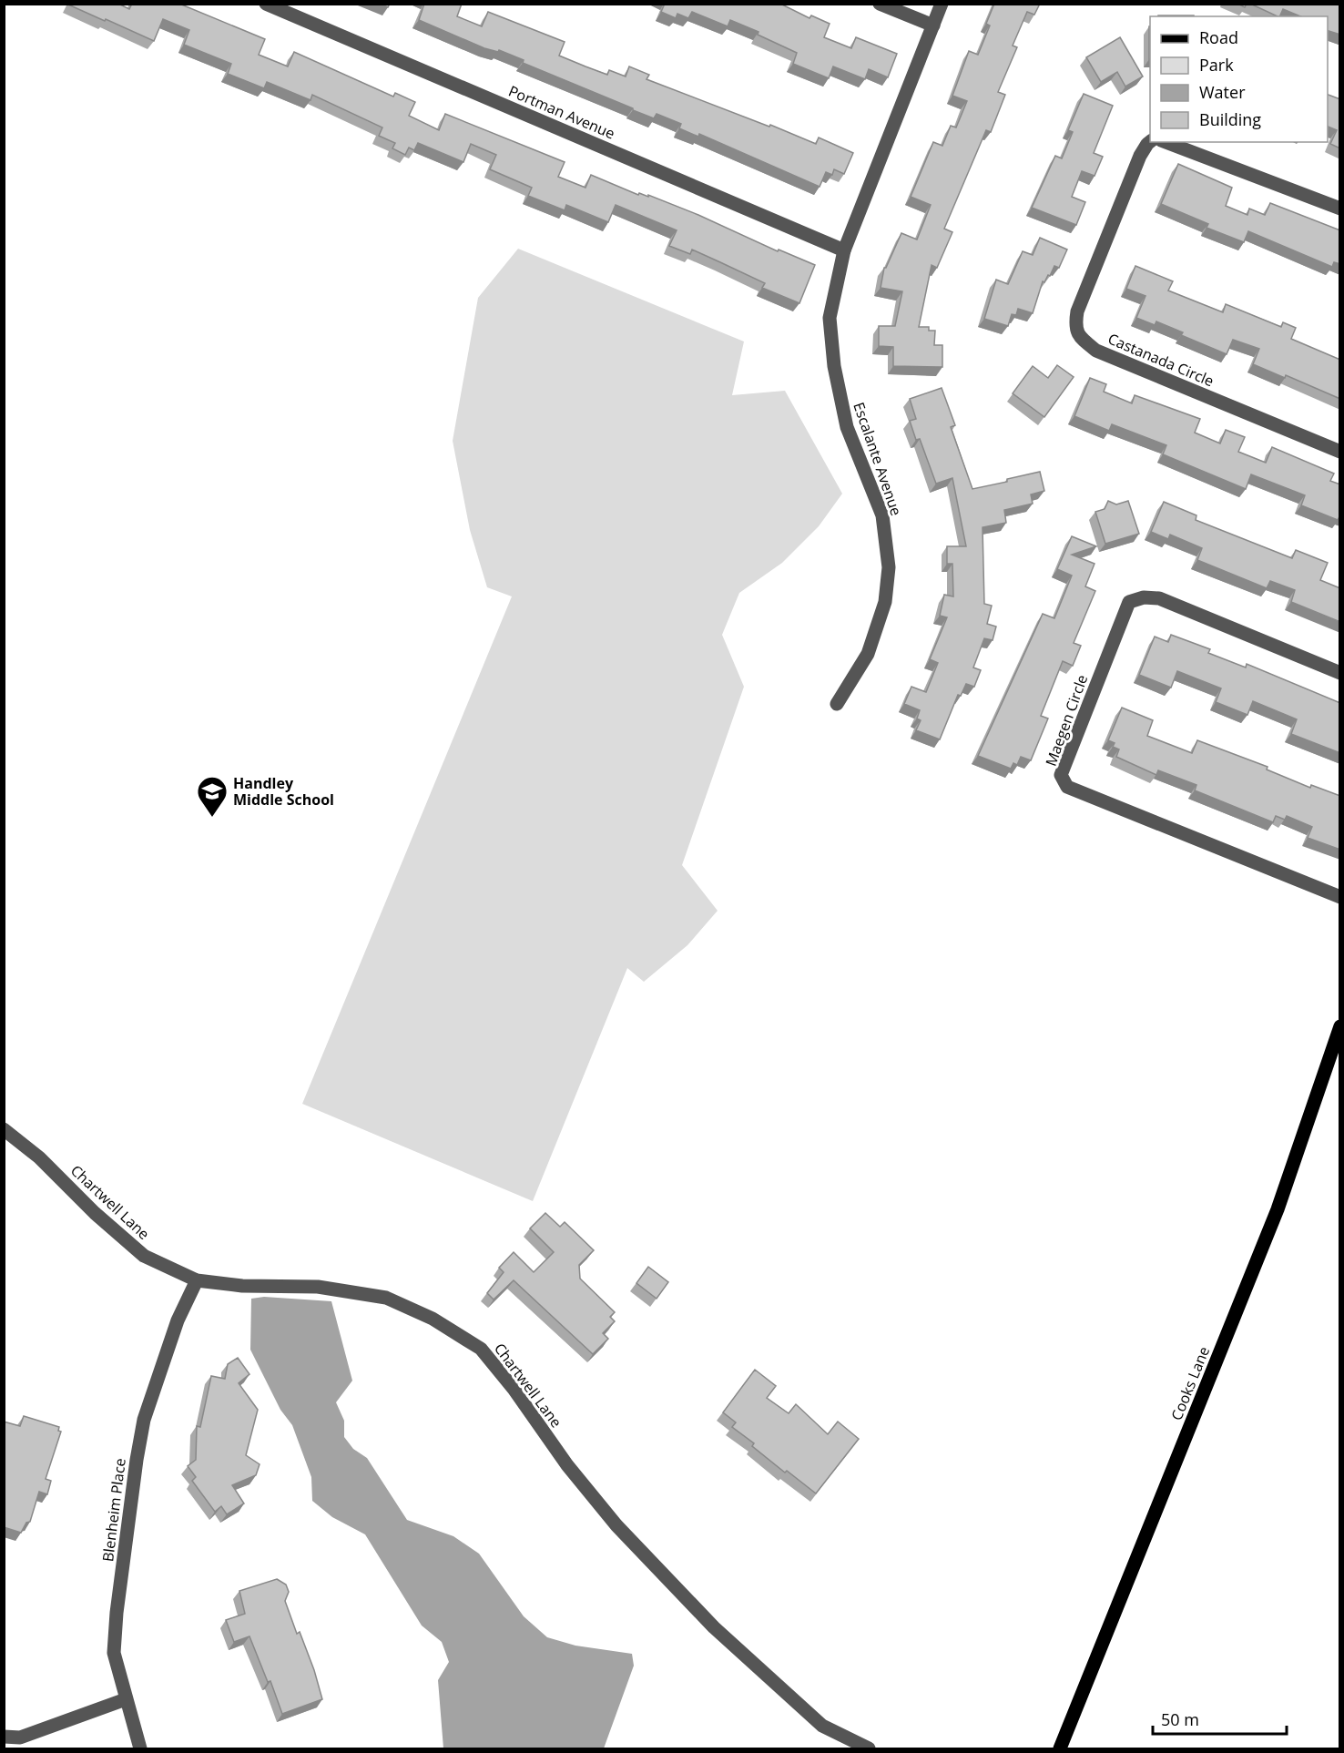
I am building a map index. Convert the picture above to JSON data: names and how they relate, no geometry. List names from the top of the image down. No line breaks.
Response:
{"streets":{"main road":["Cooks Lane"],"street":["Portman Avenue","Castanada Circle","Escalante Avenue","Maegen Circle","Chartwell Lane","Blenheim Place"]},"crossings":[["Portman Avenue","Escalante Avenue"],["Chartwell Lane","Blenheim Place"]],"places":{"school or university":["Handley Middle School"]},"legend":["Road","Park","Water","Building"],"scale_bar":"50 m"}
